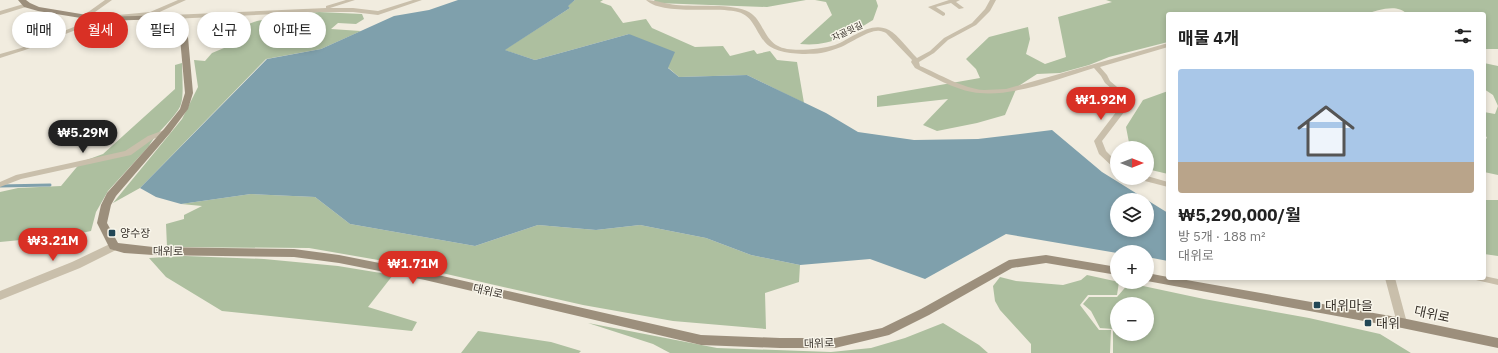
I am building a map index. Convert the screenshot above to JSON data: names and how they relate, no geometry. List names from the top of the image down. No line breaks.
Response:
{"streets":{"main road":["대위로"],"street":["자골윗길"]},"places":{"transit":["양수장","대위마을","대위"]},"north":"right","page":{"chip":["매매","월세","필터","신규","아파트"],"heading":"매물 4개","list":[{"name":"₩5,290,000/월","note":"방 5개 · 188 m² · 대위로"}],"price":["₩1.92M","₩5.29M","₩3.21M","₩1.71M"],"map_buttons":["+","−"]}}
